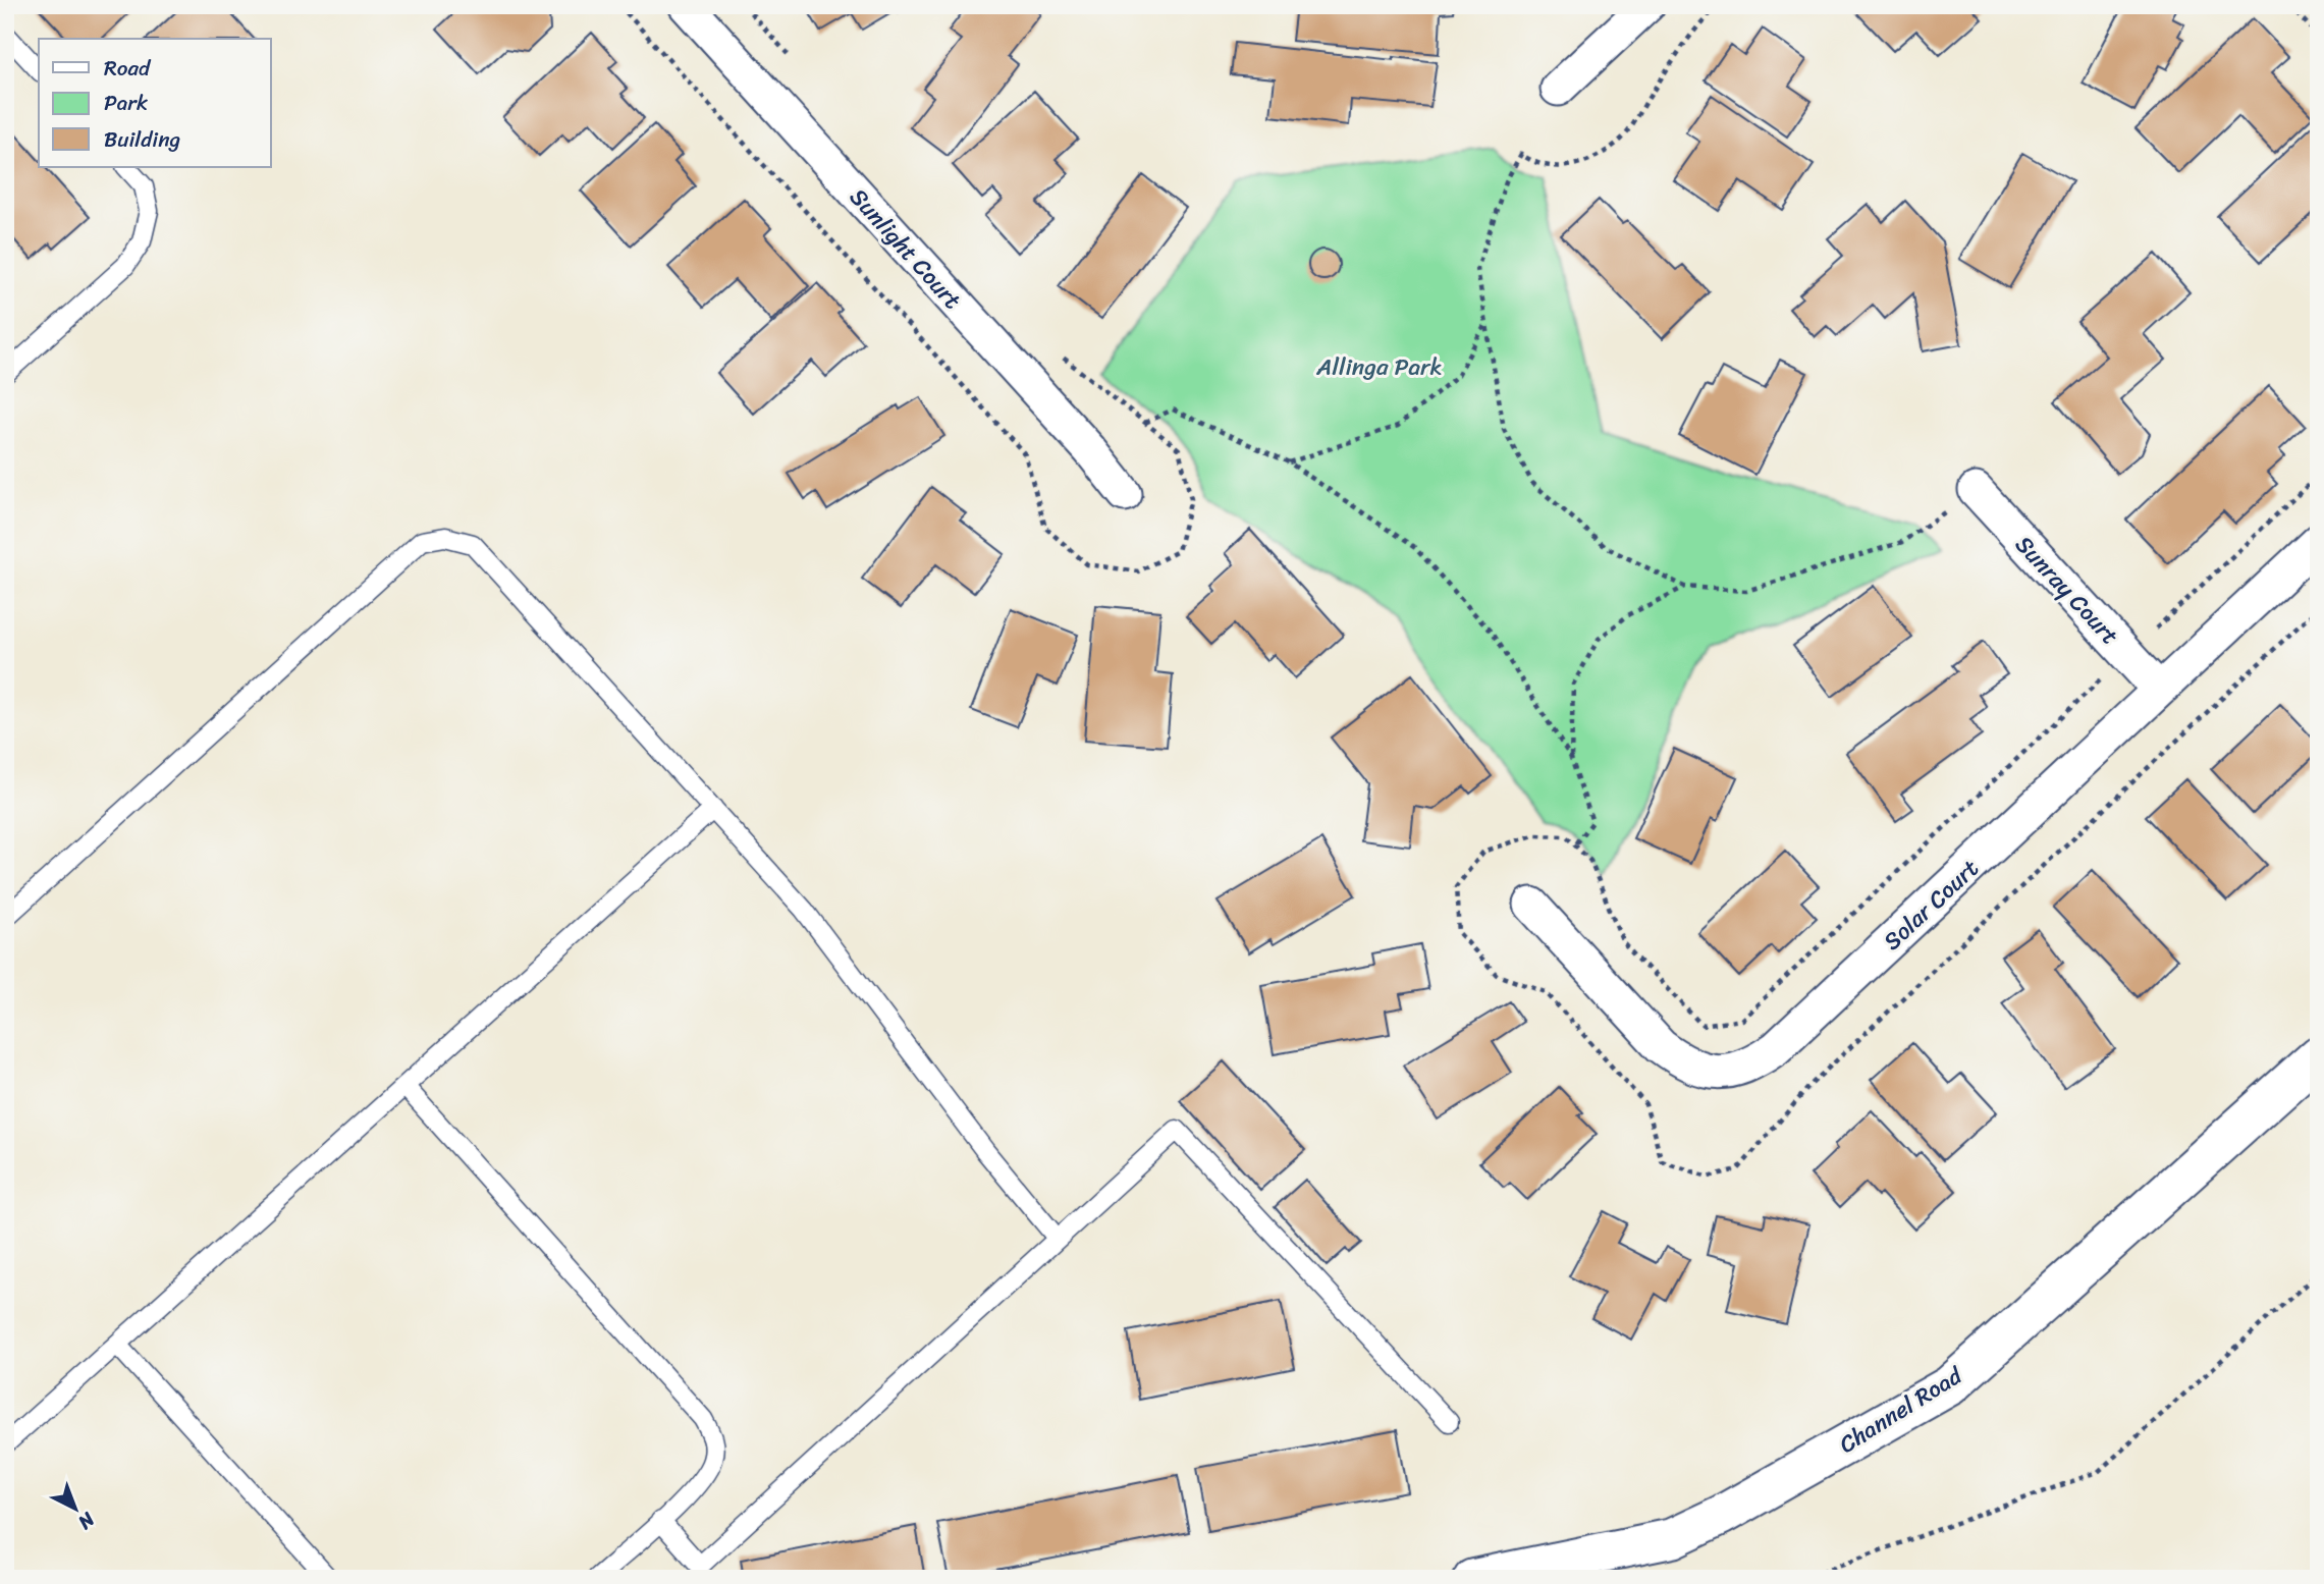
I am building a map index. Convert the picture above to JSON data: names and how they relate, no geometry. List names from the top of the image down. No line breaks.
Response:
{"streets":{"street":["Sunlight Court","Sunray Court","Solar Court","Channel Road"]},"crossings":[["Sunray Court","Solar Court"]],"parks":["Allinga Park"],"legend":["Road","Park","Building"],"north":"bottom right"}
